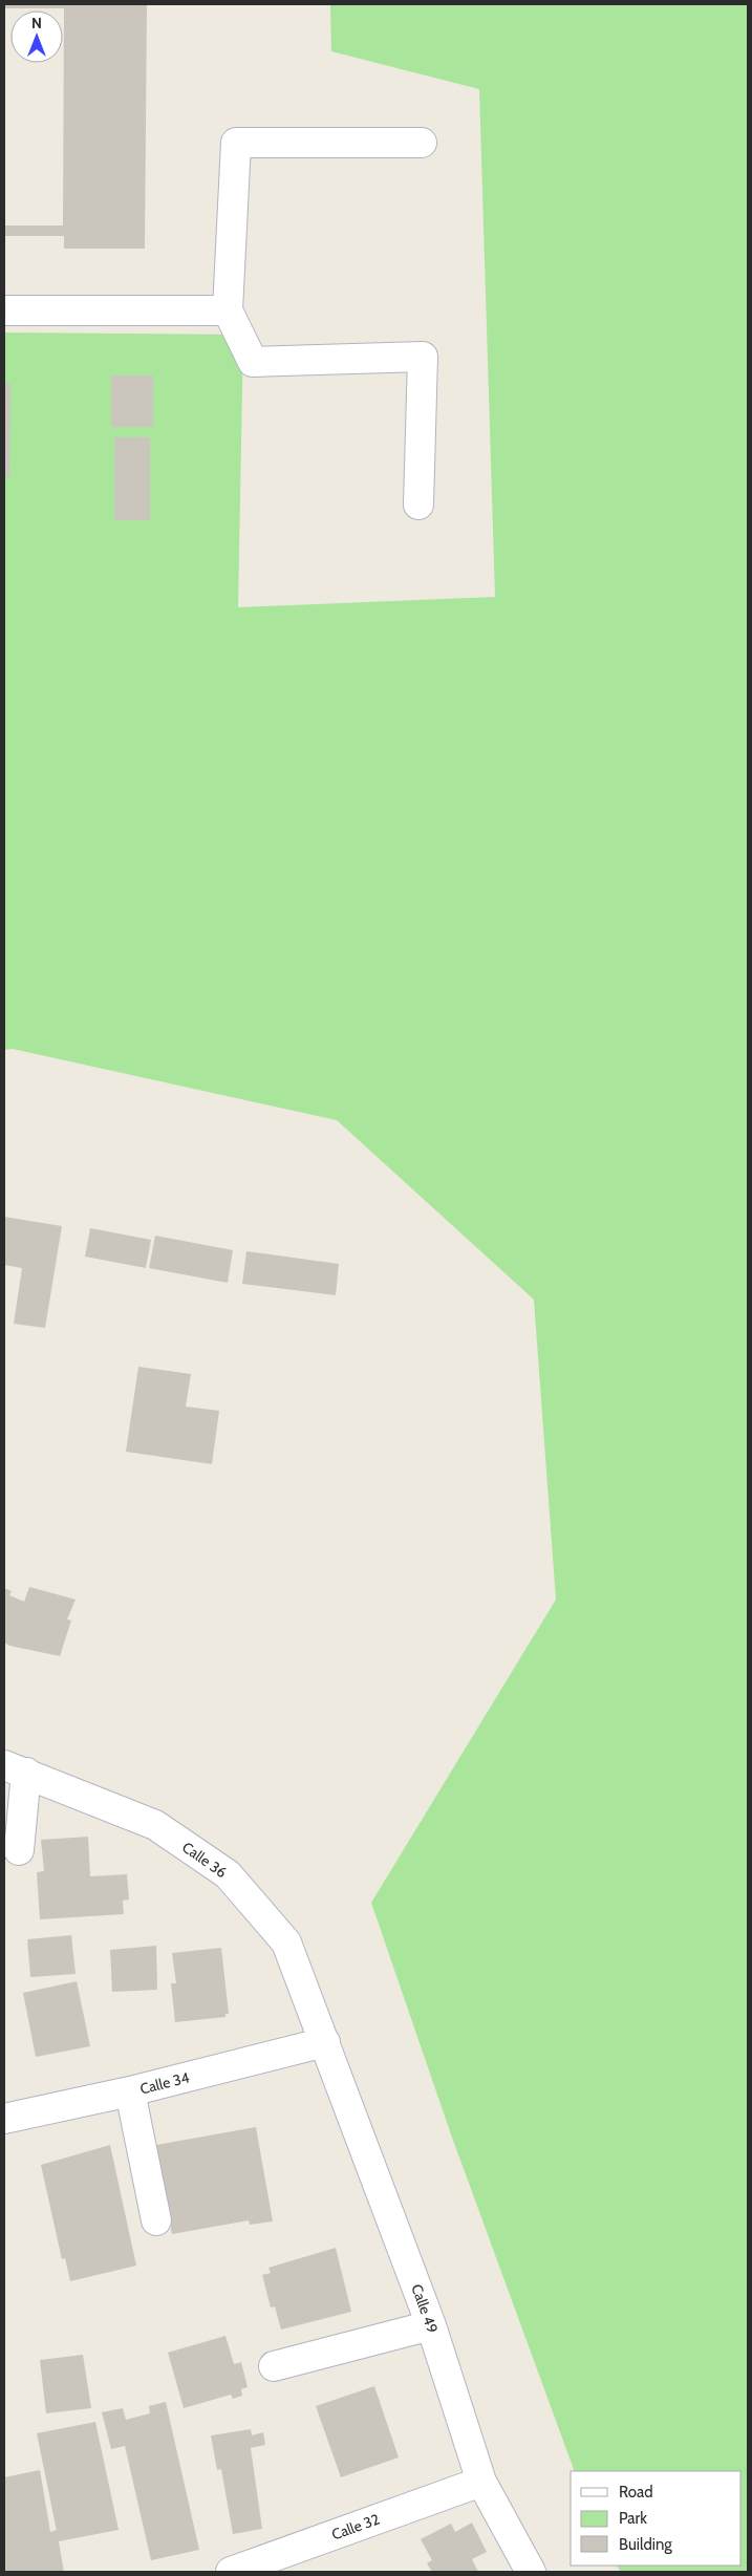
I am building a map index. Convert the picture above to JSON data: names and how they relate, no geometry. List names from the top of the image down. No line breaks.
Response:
{"streets":{"street":["Calle 36","Calle 34","Calle 49","Calle 32"]},"crossings":[["Calle 36","Calle 34"],["Calle 36","Calle 49"],["Calle 34","Calle 49"],["Calle 49","Calle 32"]],"legend":["Road","Park","Building"],"north":"top"}
